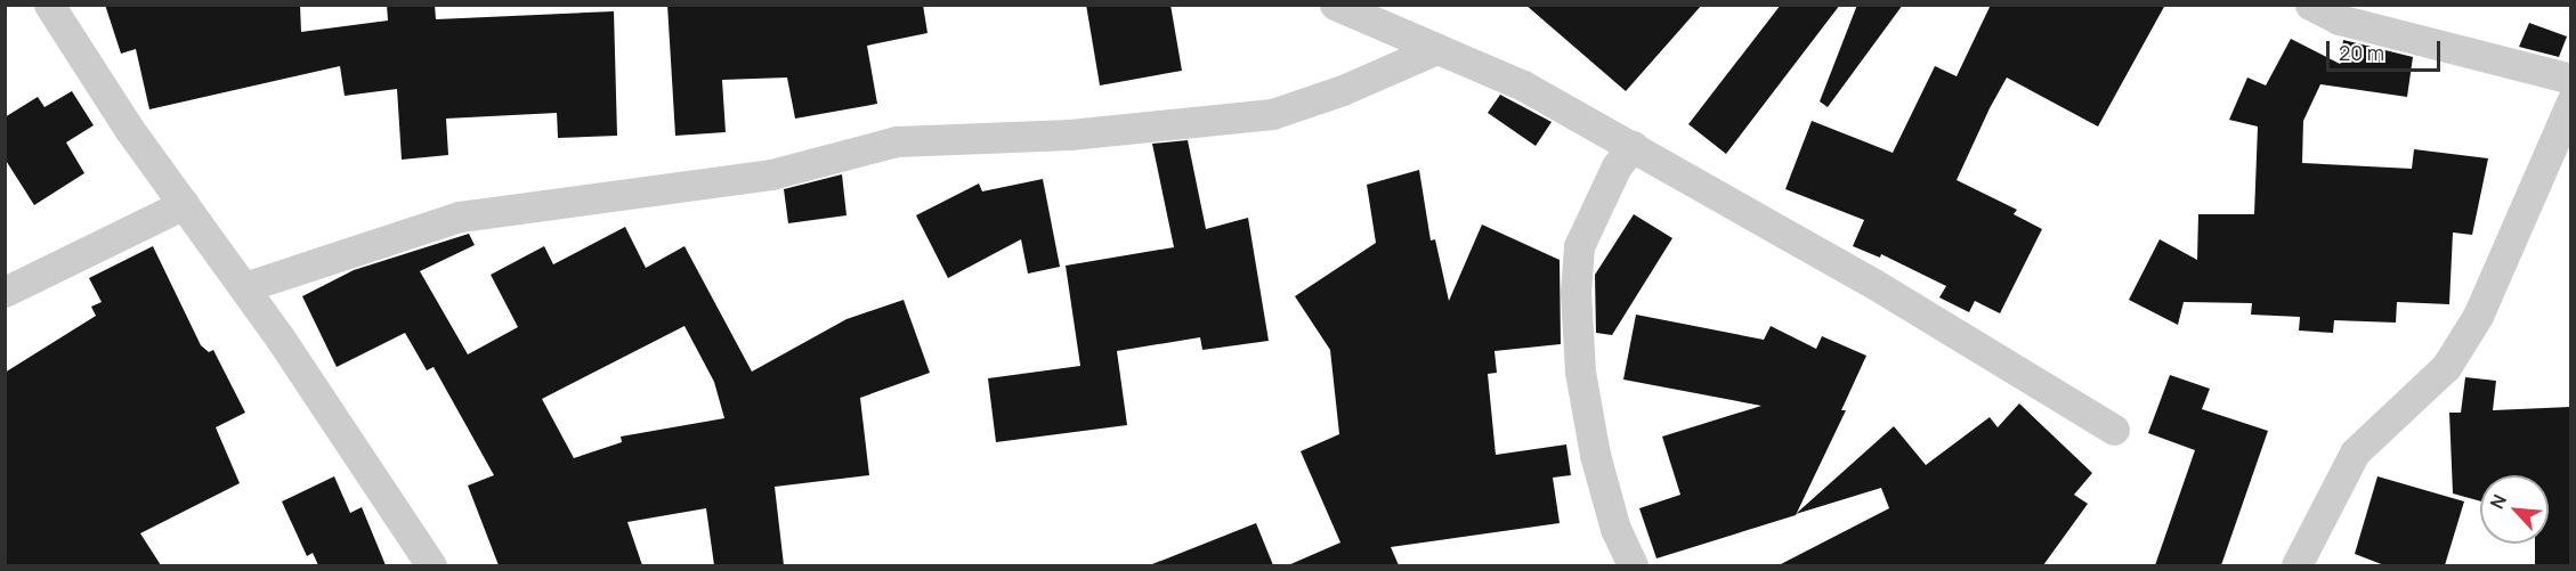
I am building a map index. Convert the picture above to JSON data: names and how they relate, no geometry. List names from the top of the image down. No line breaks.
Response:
{"scale_bar":"20 m","north":"top left"}
